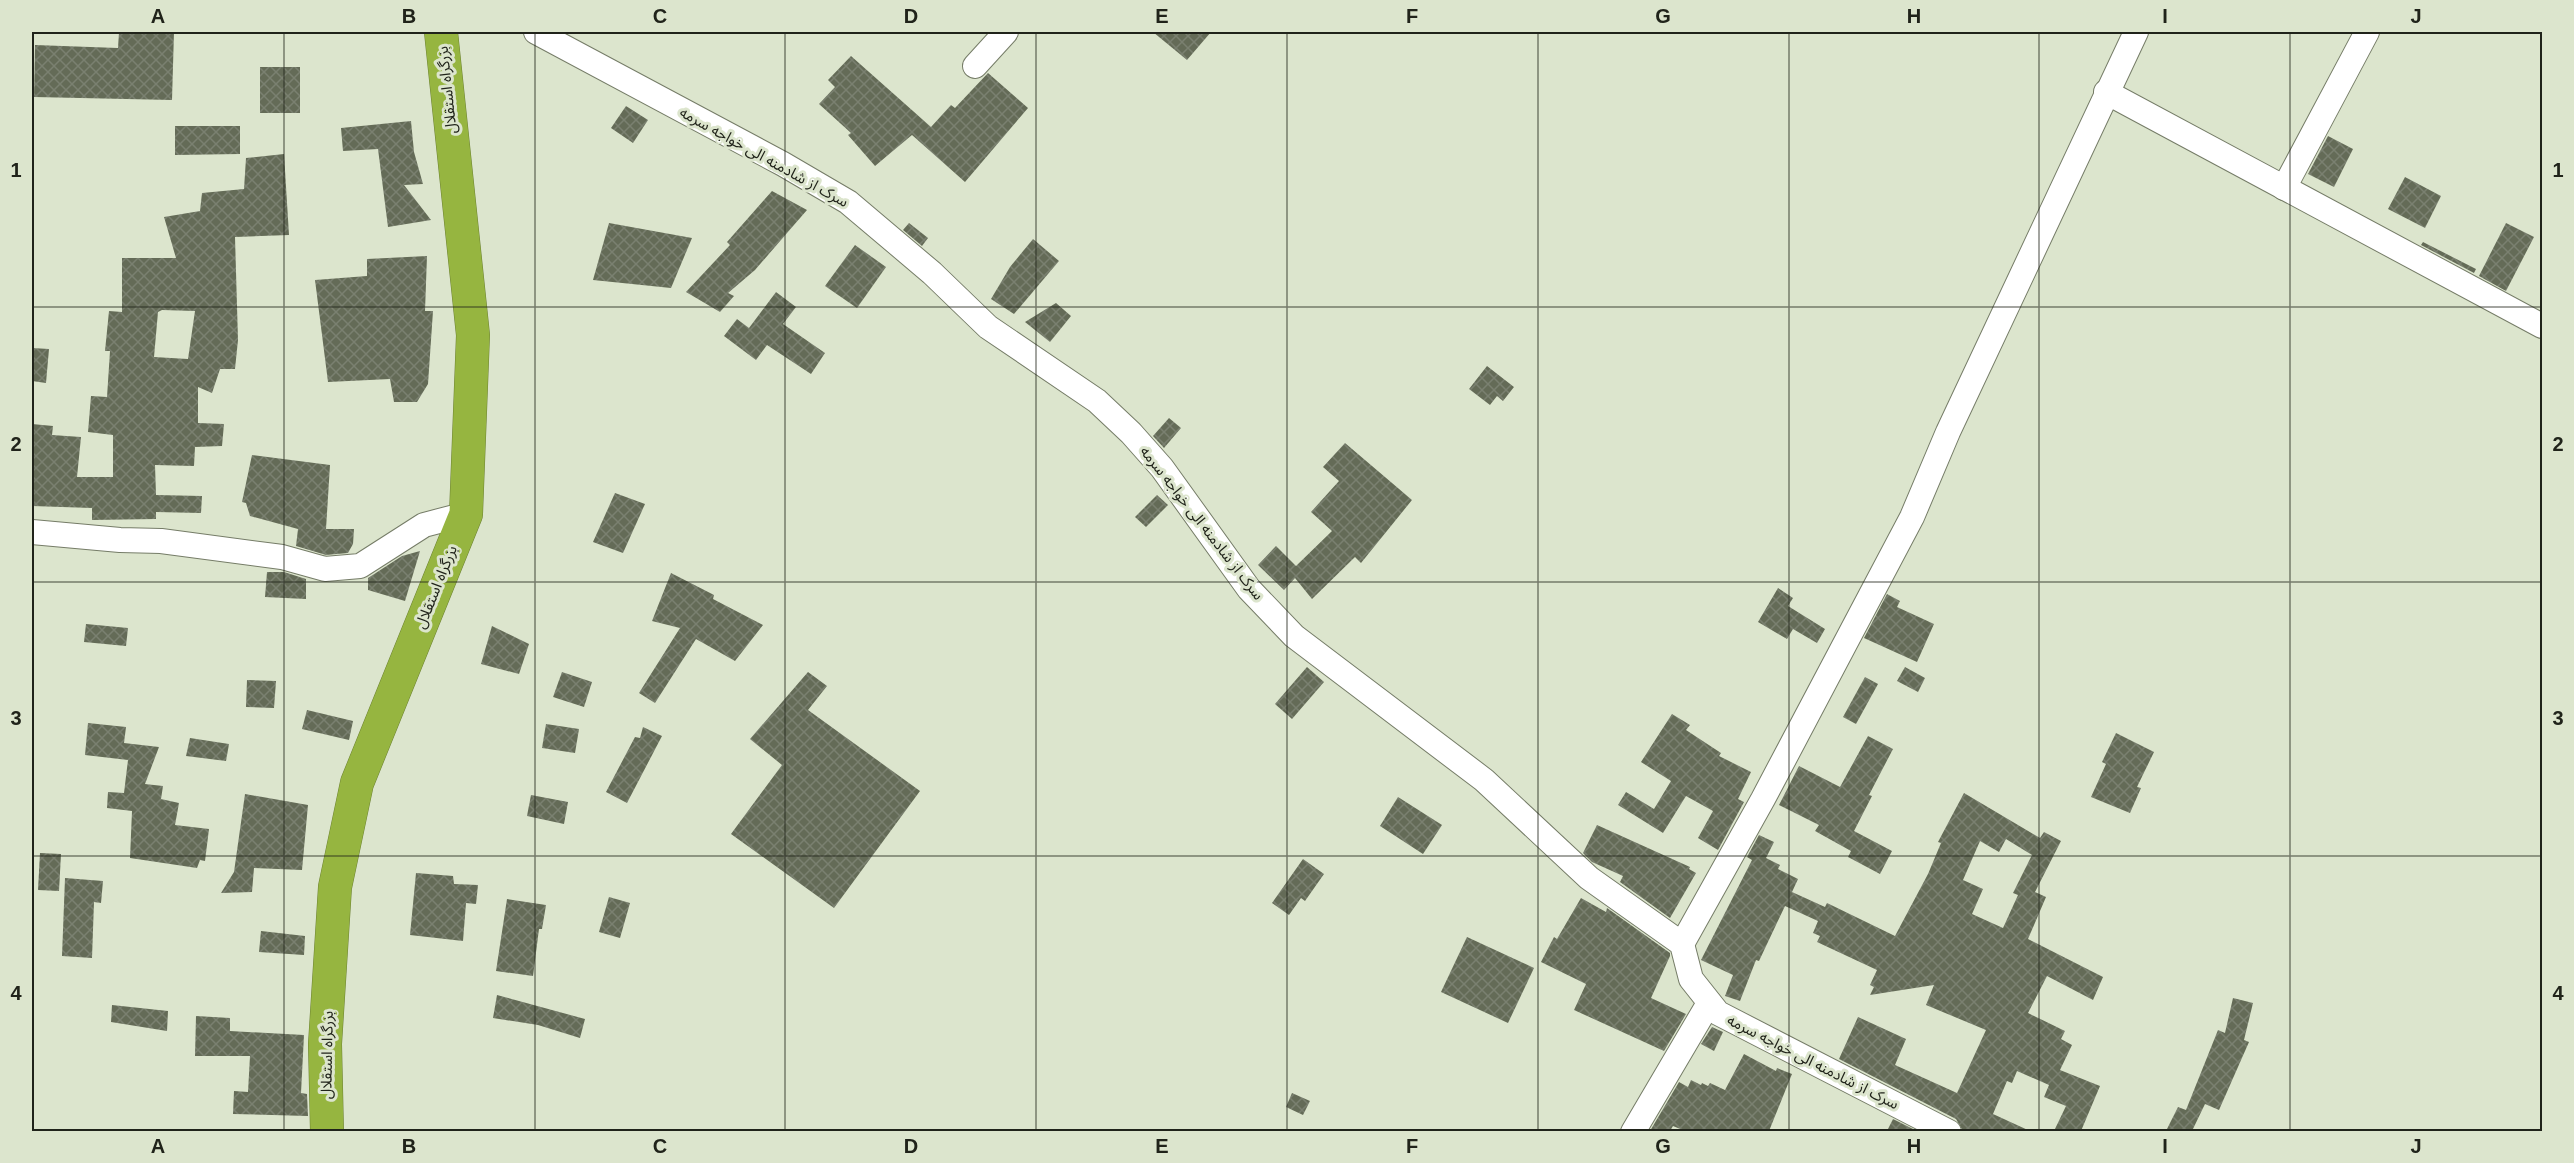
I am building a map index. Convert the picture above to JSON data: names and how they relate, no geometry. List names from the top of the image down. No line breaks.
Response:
{"streets":{"highway":["بزرگراه استقلال"],"street":["سرک از شادمنه الی خواجه سرمه"]},"grid":{"columns":["A","B","C","D","E","F","G","H","I","J"],"rows":["1","2","3","4"]}}
